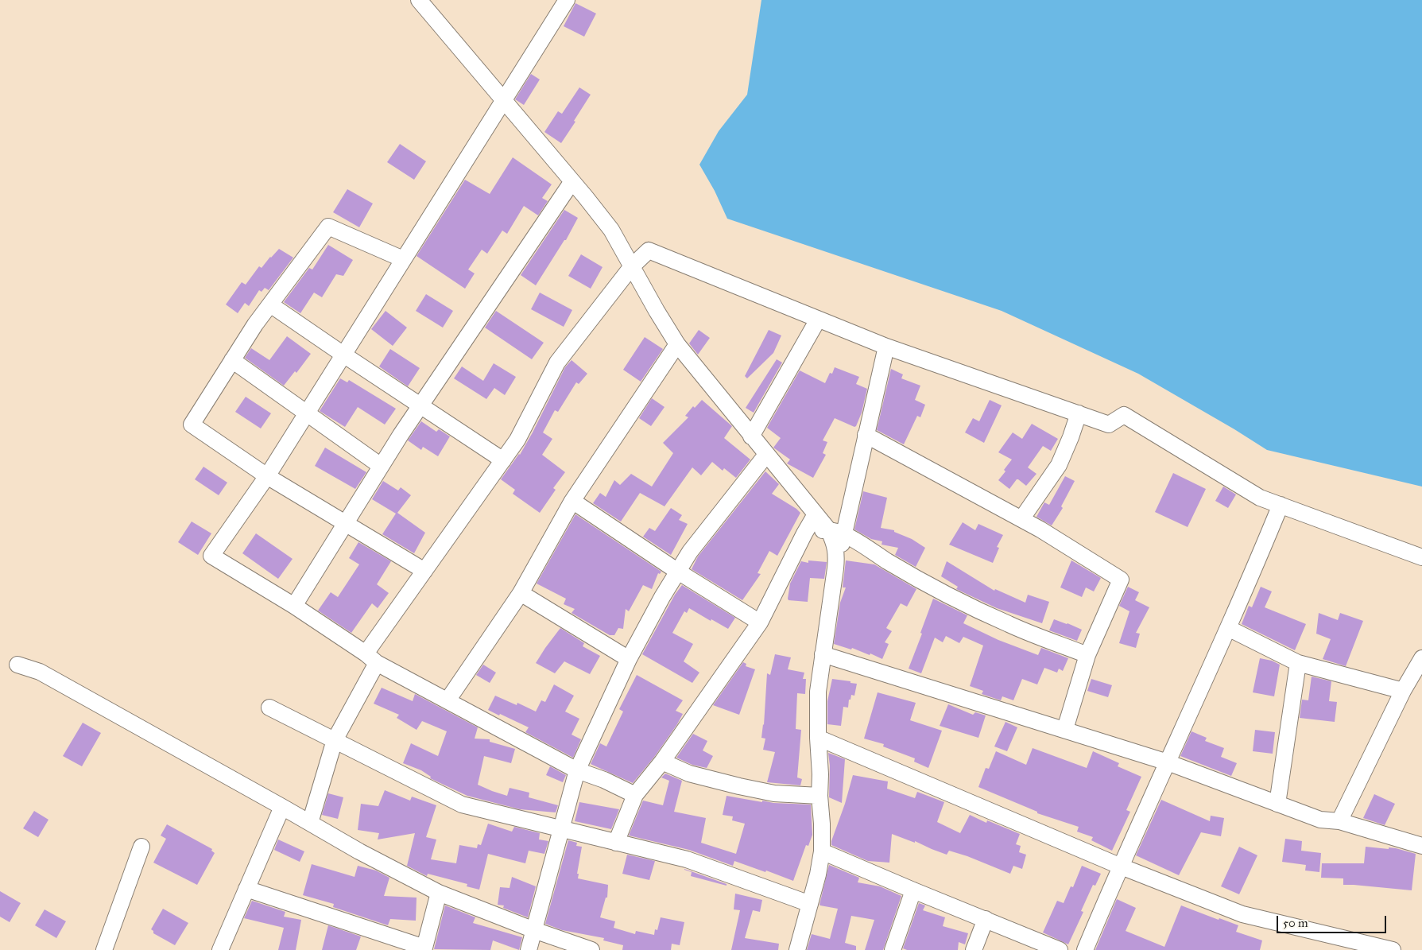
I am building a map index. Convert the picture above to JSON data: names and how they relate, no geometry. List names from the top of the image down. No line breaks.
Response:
{"scale_bar":"50 m"}
